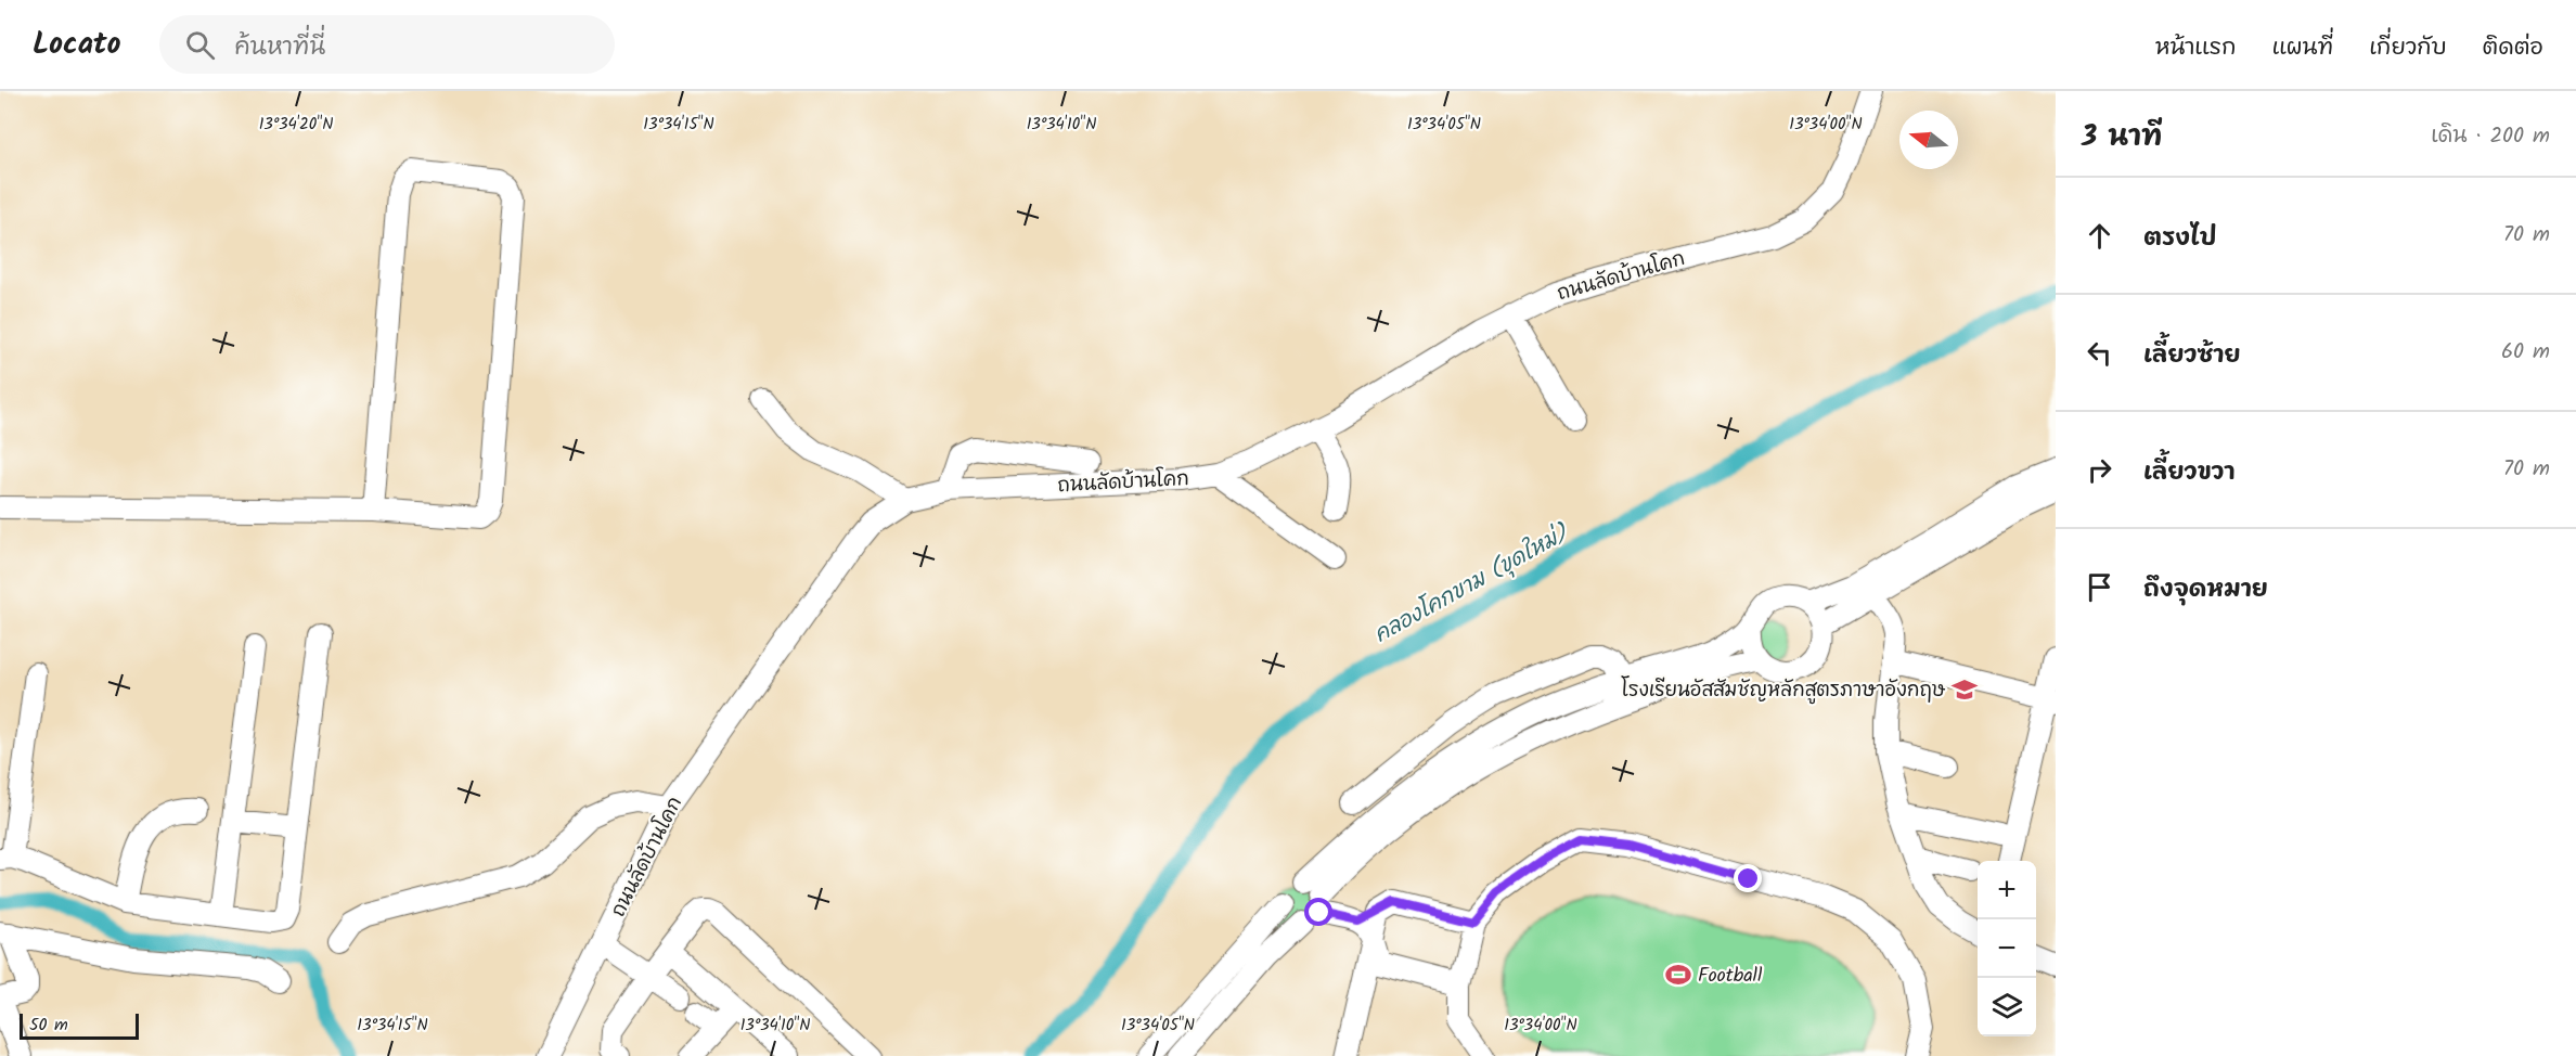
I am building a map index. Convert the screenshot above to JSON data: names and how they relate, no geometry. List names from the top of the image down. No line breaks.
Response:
{"streets":{"street":["ถนนลัดบ้านโคก"]},"water":["คลองโคกขาม (ขุดใหม่)"],"places":{"school or university":["โรงเรียนอัสสัมชัญหลักสูตรภาษาอังกฤษ"],"sports":["Football"]},"scale_bar":"50 m","north":"left","page":{"header":"Locato","search":"ค้นหาที่นี่","nav":["หน้าแรก","แผนที่","เกี่ยวกับ","ติดต่อ"],"heading":["3 นาที","เดิน · 200 m"],"list":[["ตรงไป","70 m"],["เลี้ยวซ้าย","60 m"],["เลี้ยวขวา","70 m"],"ถึงจุดหมาย"],"map_buttons":["+","−"],"scale":"50 m"},"coordinates":["13°34'20\"N","13°34'15\"N","13°34'10\"N","13°34'05\"N","13°34'00\"N"]}
